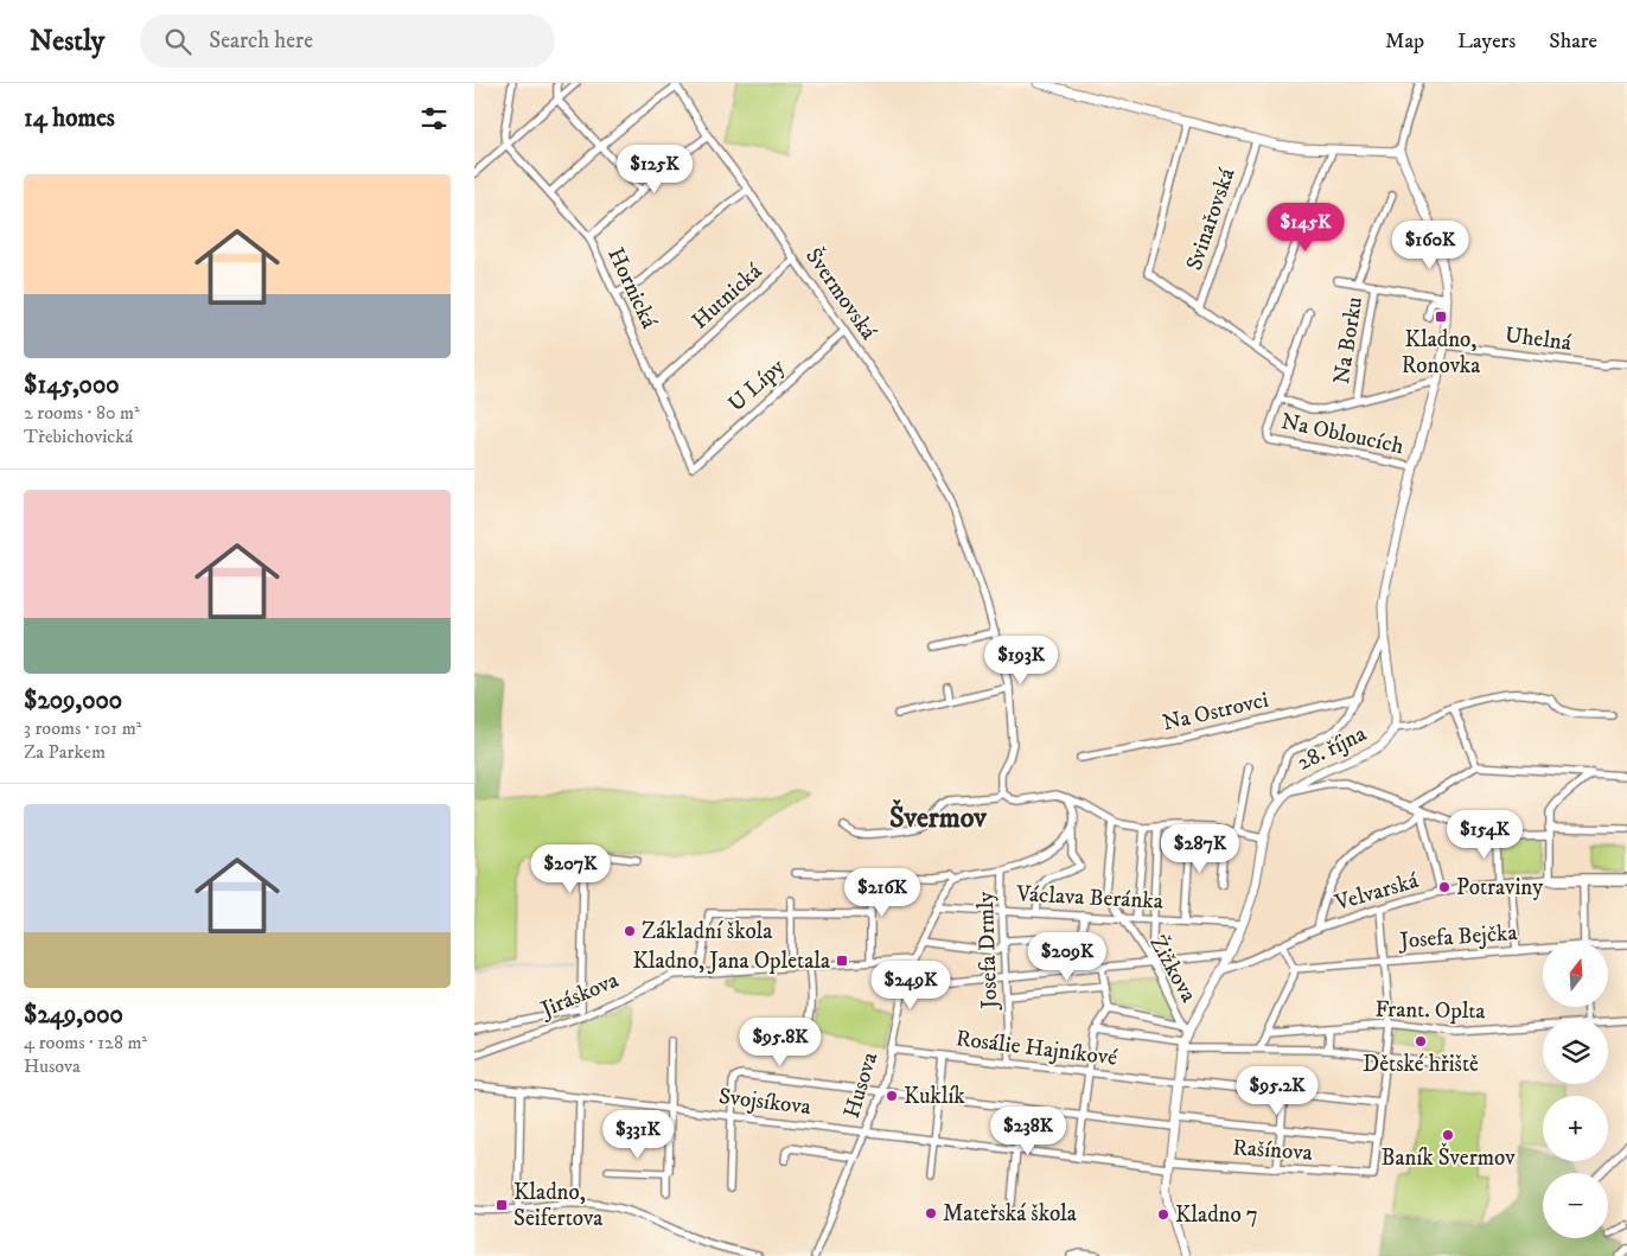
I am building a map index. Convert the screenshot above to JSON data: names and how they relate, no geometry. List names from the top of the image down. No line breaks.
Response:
{"streets":{"main road":["28. října"],"street":["Svinařovská","Hornická","Švermovská","Hutnická","Uhelná","Na Borku","U Lípy","Na Obloucích","Na Ostrovci","Velvarská","Václava Beránka","Josefa Bejčka","Josefa Drmly","Žižkova","Jiráskova","Frant. Oplta","Rosálie Hajníkové","Husova","Svojsíkova","Rašínova"]},"crossings":[["Hornická","Hutnická"],["Hornická","U Lípy"],["Švermovská","Hutnická"],["Švermovská","U Lípy"],["Uhelná","28. října"],["Na Borku","Na Obloucích"],["Na Borku","28. října"],["Na Obloucích","28. října"],["28. října","Velvarská"],["28. října","Václava Beránka"],["28. října","Žižkova"],["28. října","Rosálie Hajníkové"],["28. října","Svojsíkova"],["28. října","Rašínova"],["Václava Beránka","Josefa Drmly"],["Václava Beránka","Žižkova"],["Václava Beránka","Husova"],["Josefa Drmly","Rosálie Hajníkové"],["Jiráskova","Husova"],["Rosálie Hajníkové","Husova"],["Husova","Svojsíkova"],["Svojsíkova","Rašínova"]],"districts":["Švermov"],"places":{"transit":["Kladno, Ronovka","Kladno, Jana Opletala","Kladno, Seifertova"],"other":["Potraviny","Základní škola","Dětské hřiště","Kuklík","Baník Švermov","Mateřská škola","Kladno 7"]},"north":"top","page":{"header":"Nestly","search":"Search here","nav":["Map","Layers","Share"],"heading":"14 homes","price":["$125K","$145K","$160K","$193K","$154K","$287K","$207K","$216K","$209K","$249K","$95.8K","$95.2K","$238K","$331K"],"list":[{"name":"$145,000","note":"2 rooms · 80 m² · Třebichovická"},{"name":"$209,000","note":"3 rooms · 101 m² · Za Parkem"},{"name":"$249,000","note":"4 rooms · 128 m² · Husova"}],"map_buttons":["+","−"]}}
